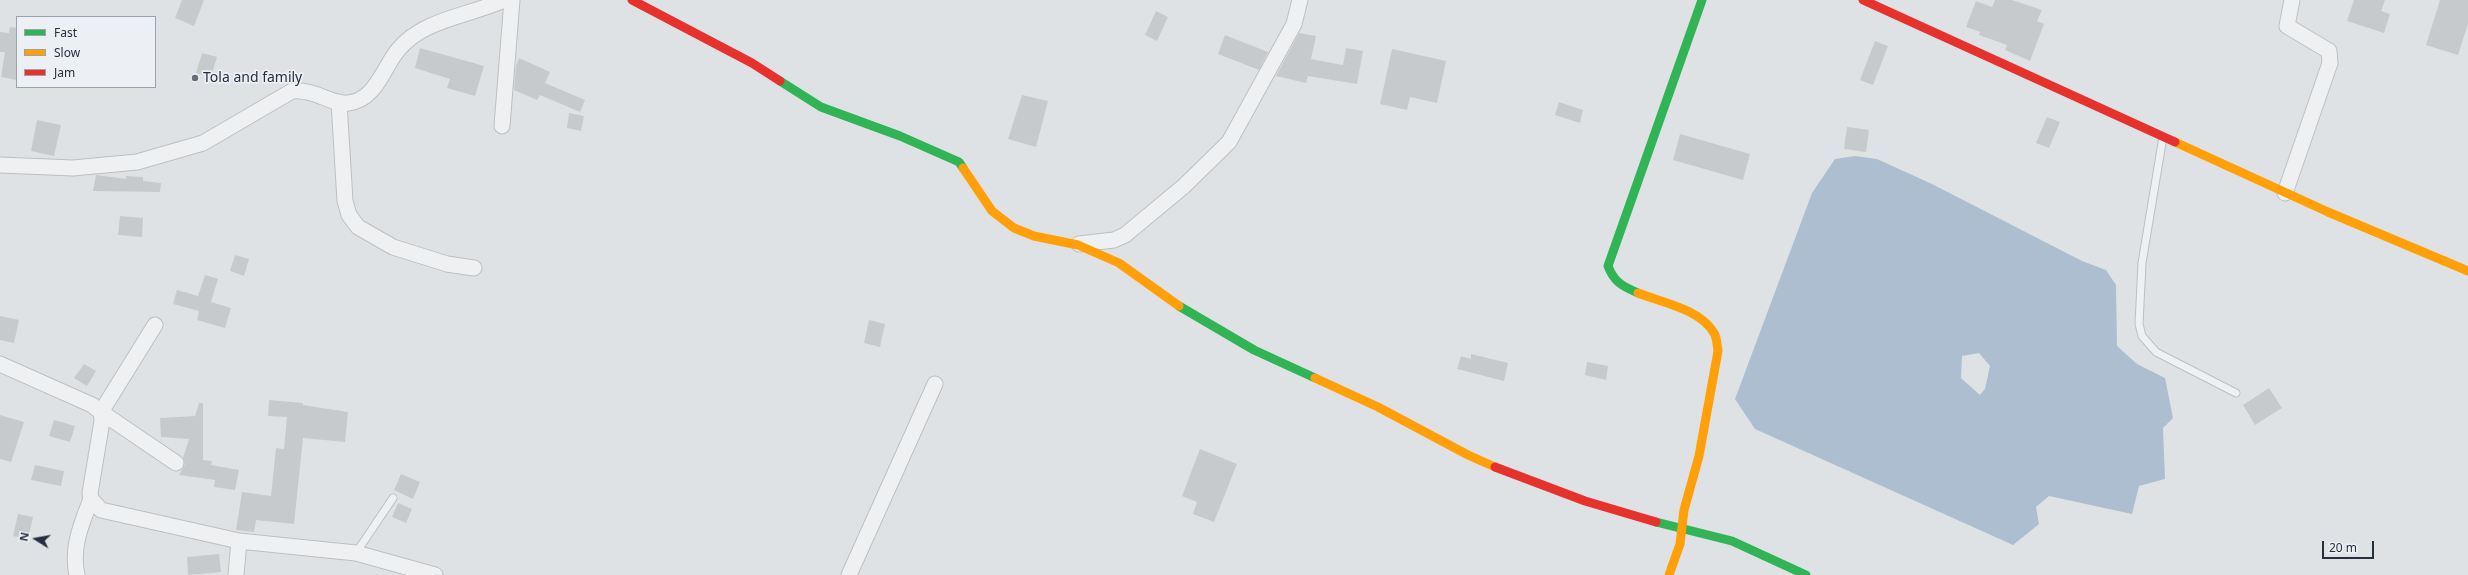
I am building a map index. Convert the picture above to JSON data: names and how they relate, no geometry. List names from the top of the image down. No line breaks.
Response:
{"places":["Tola and family"],"legend":["Fast","Slow","Jam"],"scale_bar":"20 m","north":"left"}
